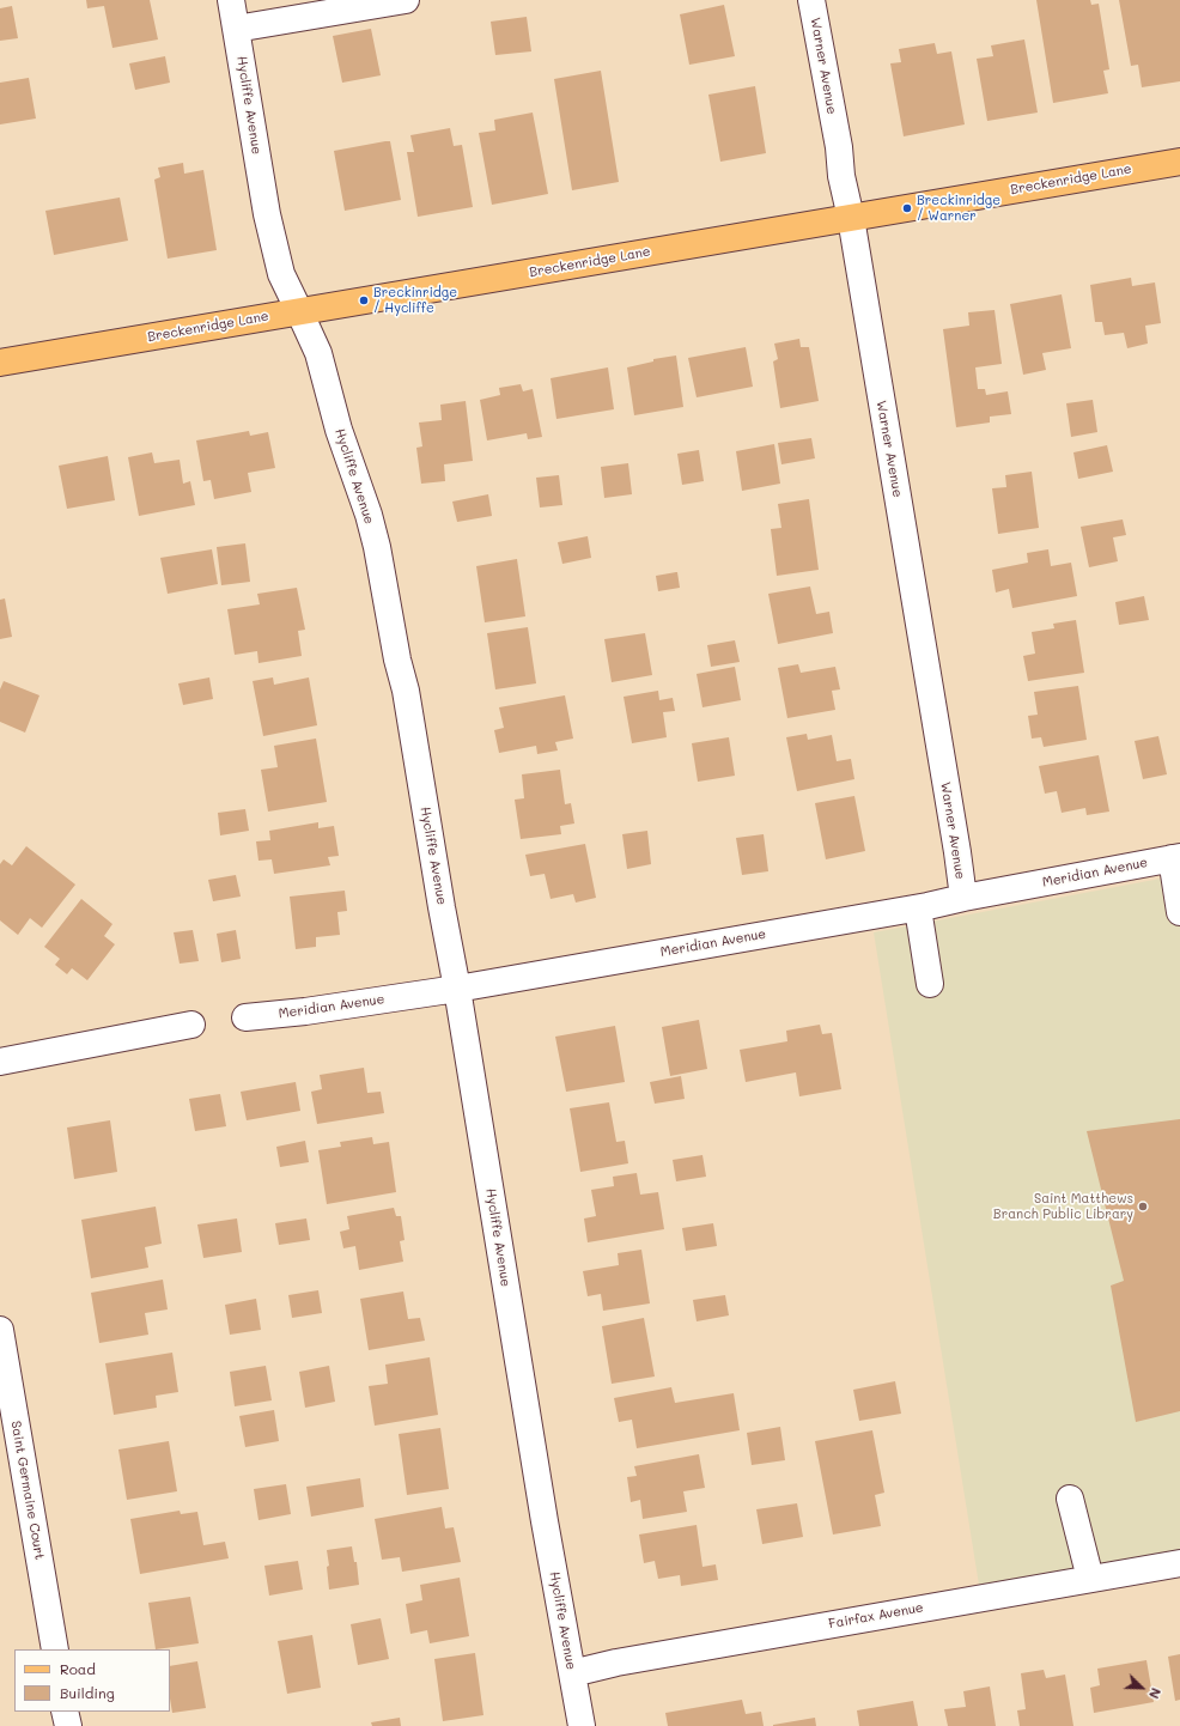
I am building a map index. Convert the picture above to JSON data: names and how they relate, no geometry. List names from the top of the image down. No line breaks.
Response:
{"streets":{"main road":["Breckenridge Lane"],"street":["Warner Avenue","Hycliffe Avenue","Meridian Avenue","Saint Germaine Court","Fairfax Avenue"]},"crossings":[["Warner Avenue","Breckenridge Lane"],["Warner Avenue","Meridian Avenue"],["Hycliffe Avenue","Breckenridge Lane"],["Hycliffe Avenue","Meridian Avenue"],["Hycliffe Avenue","Fairfax Avenue"]],"places":["Breckinridge / Warner","Breckinridge / Hycliffe","Saint Matthews Branch Public Library"],"legend":["Road","Building"],"north":"bottom right"}
